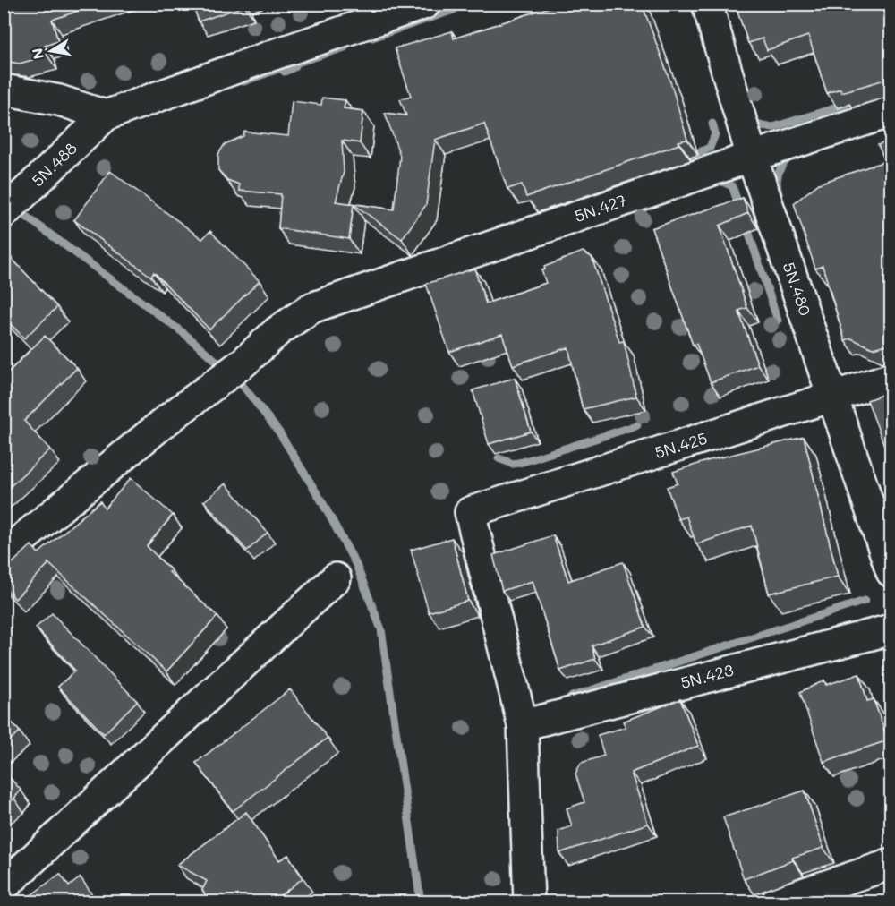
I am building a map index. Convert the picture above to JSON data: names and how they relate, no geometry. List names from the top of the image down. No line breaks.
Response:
{"streets":{"street":["5N.488","5N.427","5N.480","5N.425","5N.423"]},"crossings":[["5N.427","5N.480"],["5N.480","5N.425"],["5N.425","5N.423"]],"north":"left"}
